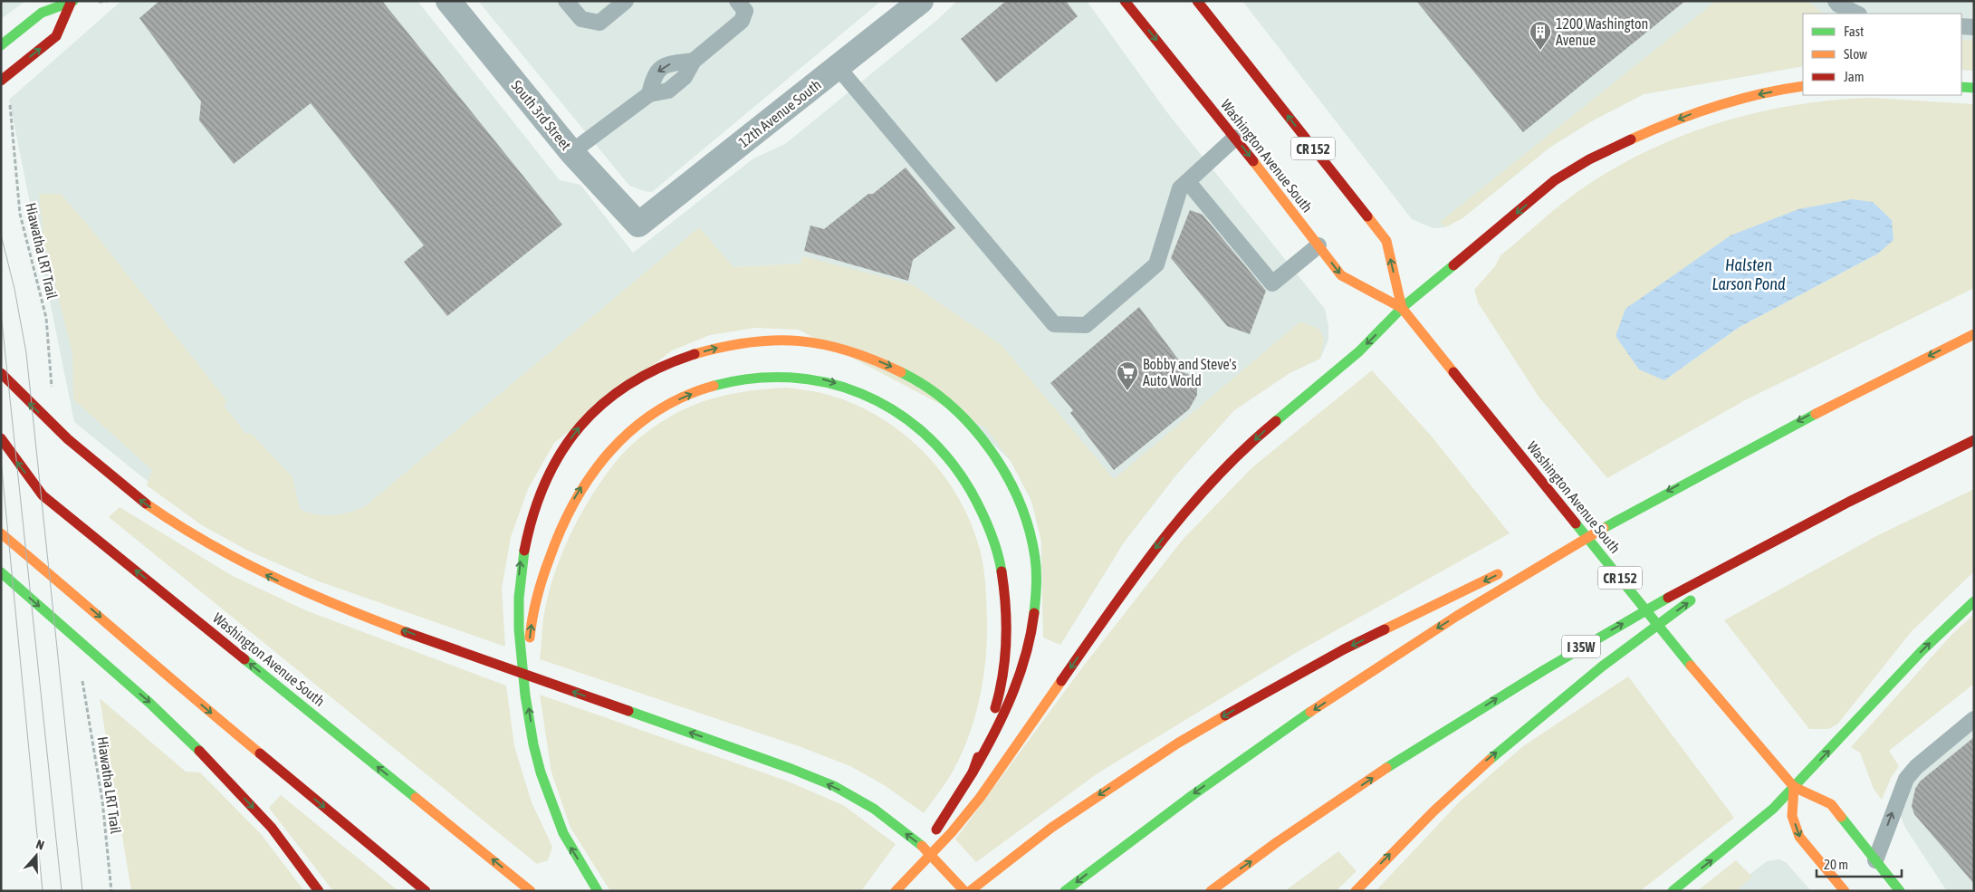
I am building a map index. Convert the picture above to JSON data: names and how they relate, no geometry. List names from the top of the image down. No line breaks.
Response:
{"streets":{"main road":["CR 152","Washington Avenue South","I 35W"],"street":["12th Avenue South","South 3rd Street"],"path":["Hiawatha LRT Trail"]},"crossings":[["12th Avenue South","South 3rd Street"]],"water":["Halsten Larson Pond"],"places":{"building":["1200 Washington Avenue"],"supermarket":["Bobby and Steve's Auto World"]},"legend":["Fast","Slow","Jam"],"scale_bar":"20 m","north":"top"}
